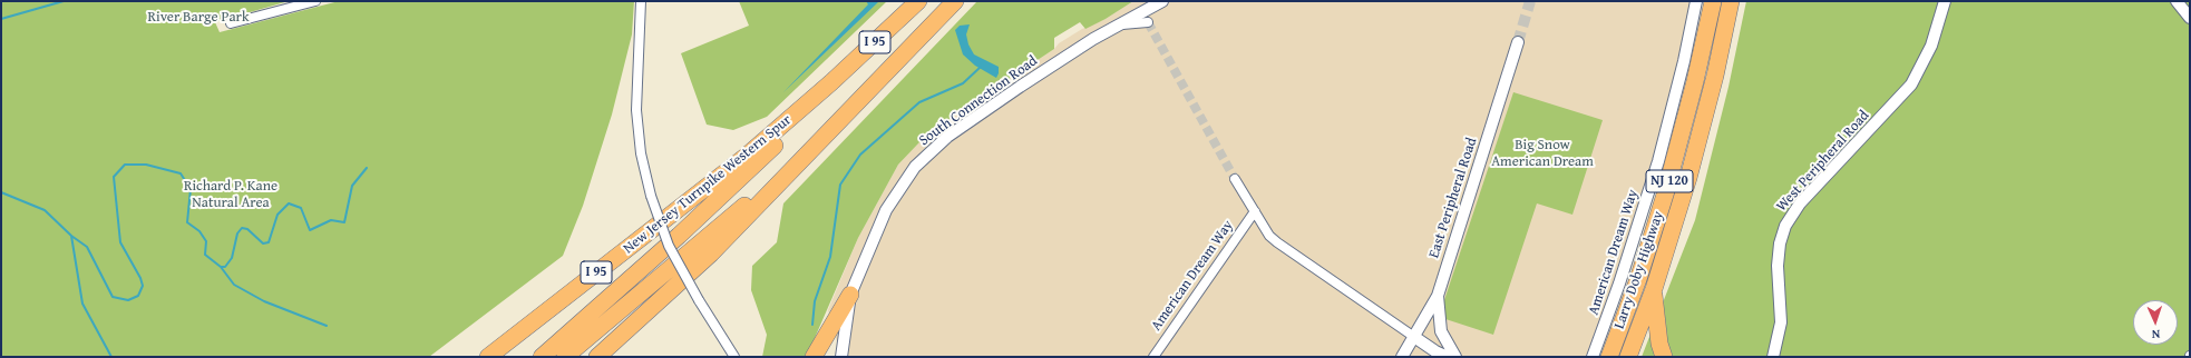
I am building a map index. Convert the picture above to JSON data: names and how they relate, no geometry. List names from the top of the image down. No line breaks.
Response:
{"streets":{"highway":["I 95","NJ 120","New Jersey Turnpike Western Spur","Larry Doby Highway"],"street":["South Connection Road","West Peripheral Road","East Peripheral Road","American Dream Way"]},"parks":["River Barge Park","Big Snow American Dream","Richard P. Kane Natural Area"],"north":"bottom"}
